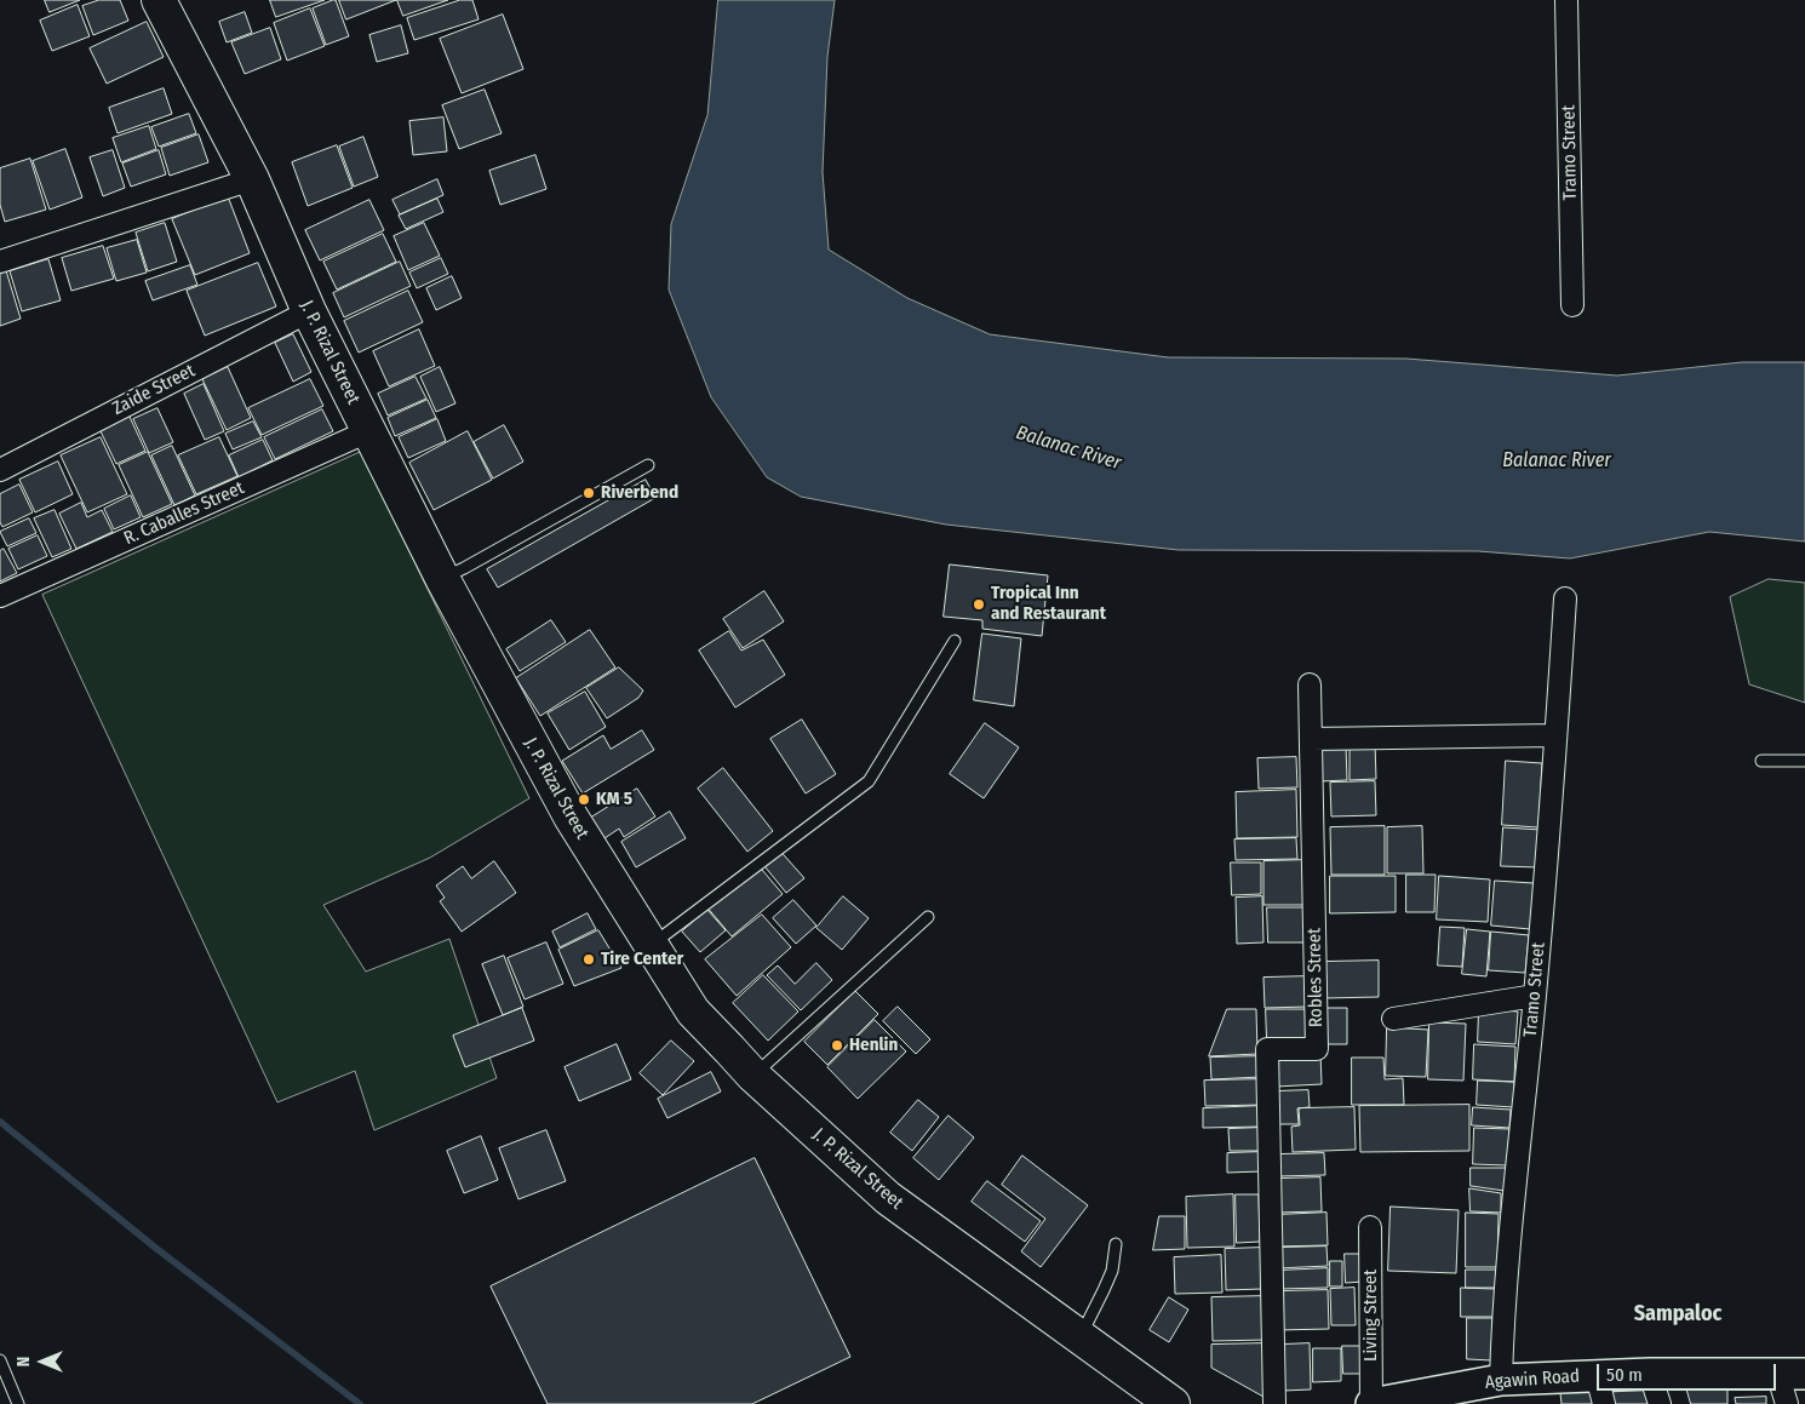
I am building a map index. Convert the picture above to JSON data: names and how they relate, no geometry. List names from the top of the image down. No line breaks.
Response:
{"streets":{"main road":["J. P. Rizal Street"],"street":["Tramo Street","Zaide Street","R. Caballes Street","Robles Street","Living Street","Agawin Road"]},"crossings":[["Tramo Street","Agawin Road"],["J. P. Rizal Street","Zaide Street"],["J. P. Rizal Street","R. Caballes Street"],["Living Street","Agawin Road"]],"districts":["Sampaloc"],"water":["Balanac River"],"places":["Riverbend","Tropical Inn and Restaurant","KM 5","Tire Center","Henlin"],"scale_bar":"50 m","north":"left"}
